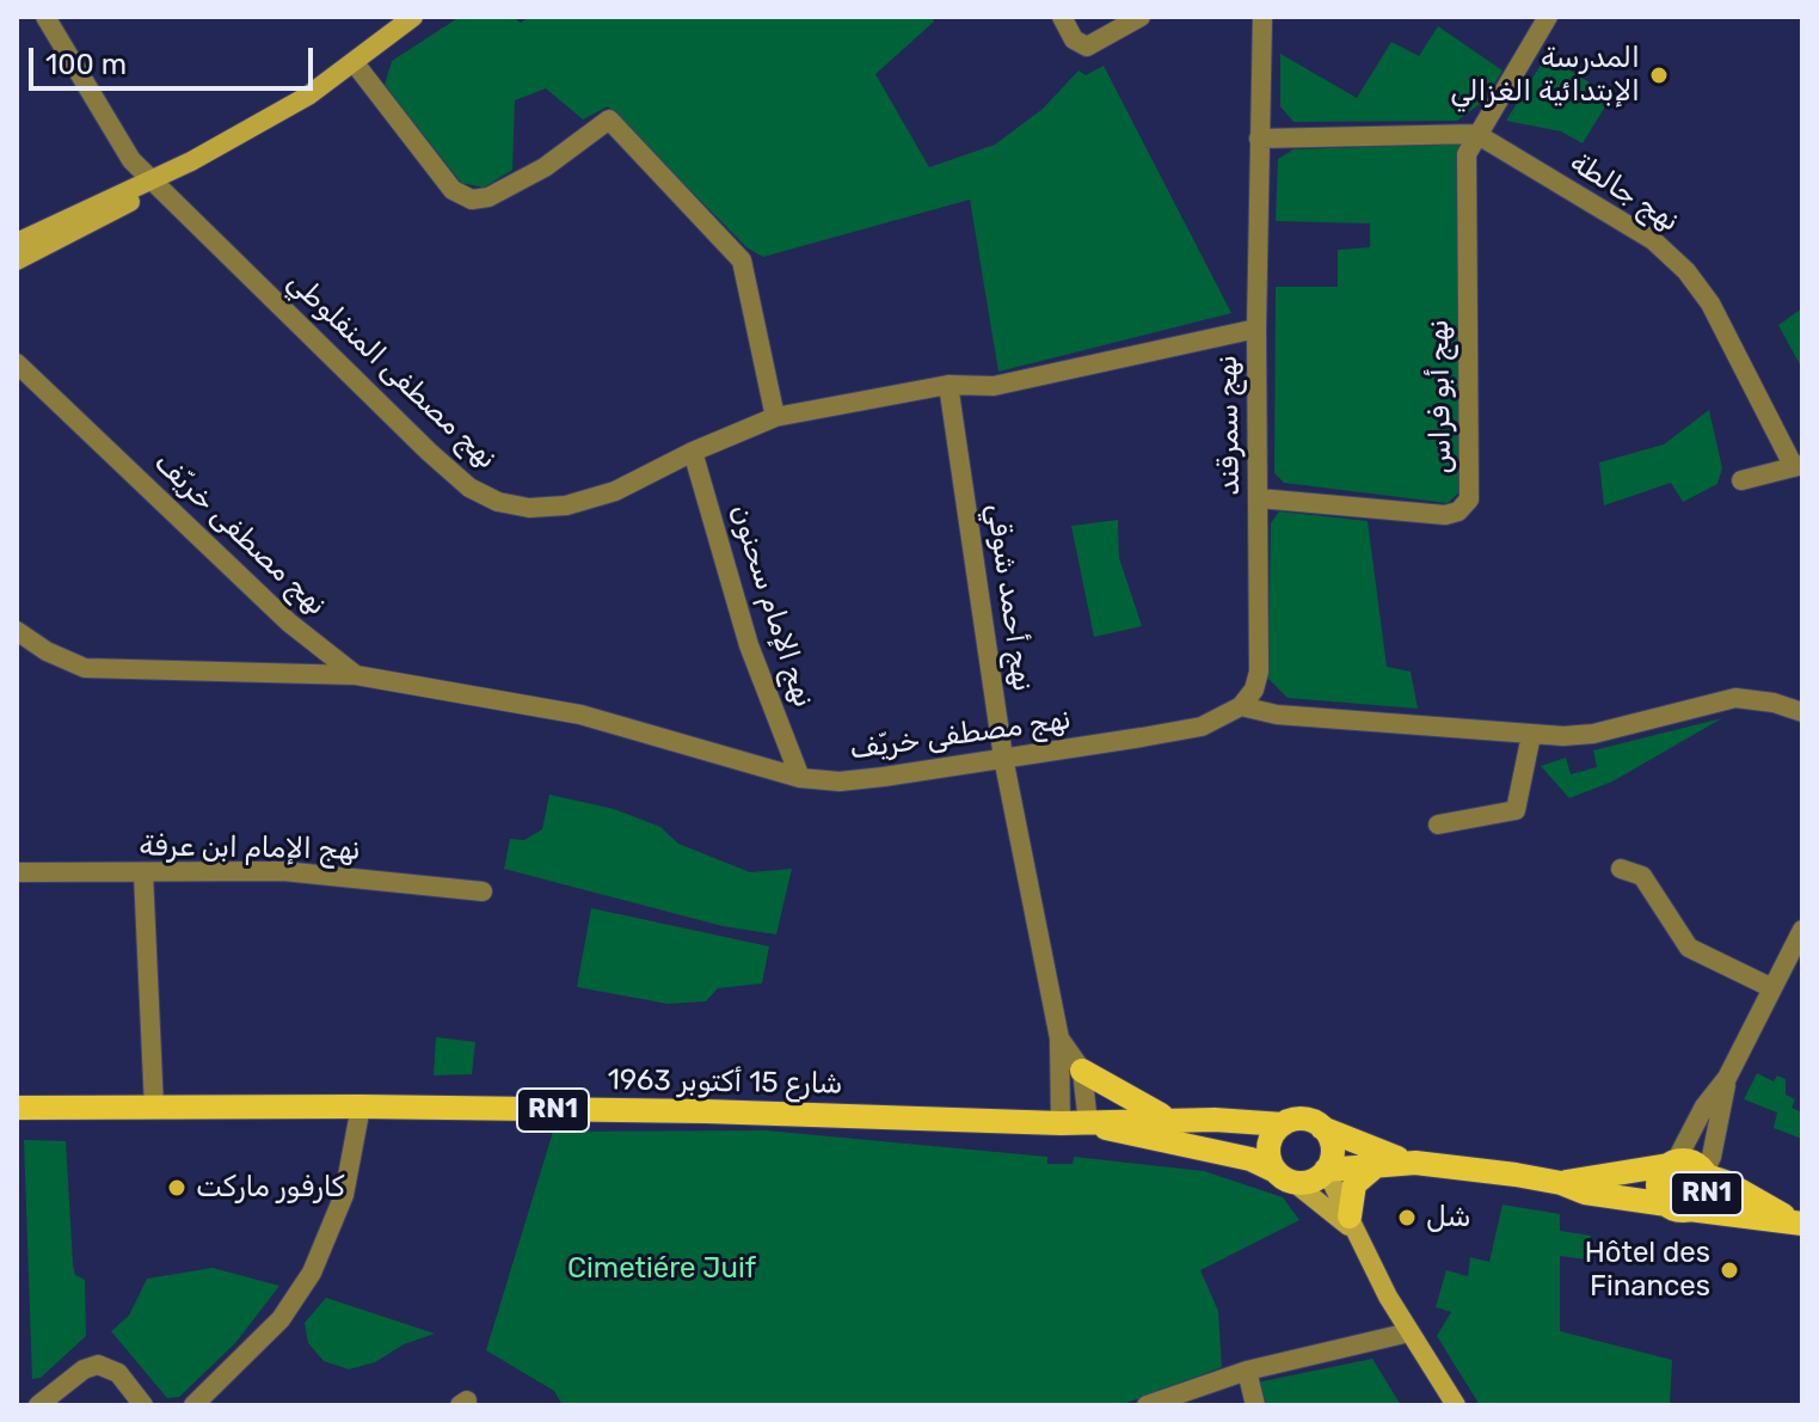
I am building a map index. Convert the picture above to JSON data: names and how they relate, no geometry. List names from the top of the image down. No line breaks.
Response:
{"streets":{"main road":["شارع 15 أكتوبر 1963","RN1"],"street":["نهج جالطة","نهج مصطفى المنفلوطي","نهج أبو فراس","نهج سمرقند","نهج مصطفى خريّف","نهج أحمد شوقي","نهج الإمام سحنون","نهج الإمام ابن عرفة"]},"crossings":[["نهج جالطة","نهج أبو فراس"],["نهج مصطفى المنفلوطي","نهج أحمد شوقي"],["نهج مصطفى المنفلوطي","نهج الإمام سحنون"],["نهج أبو فراس","نهج سمرقند"],["نهج سمرقند","نهج مصطفى خريّف"],["نهج مصطفى خريّف","نهج أحمد شوقي"],["نهج مصطفى خريّف","نهج الإمام سحنون"],["نهج أحمد شوقي","شارع 15 أكتوبر 1963"],["شارع 15 أكتوبر 1963","RN1"]],"parks":["Cimetiére Juif"],"places":["المدرسة الإبتدائية الغزالي","كارفور ماركت","شل","Hôtel des Finances"],"scale_bar":"100 m"}
